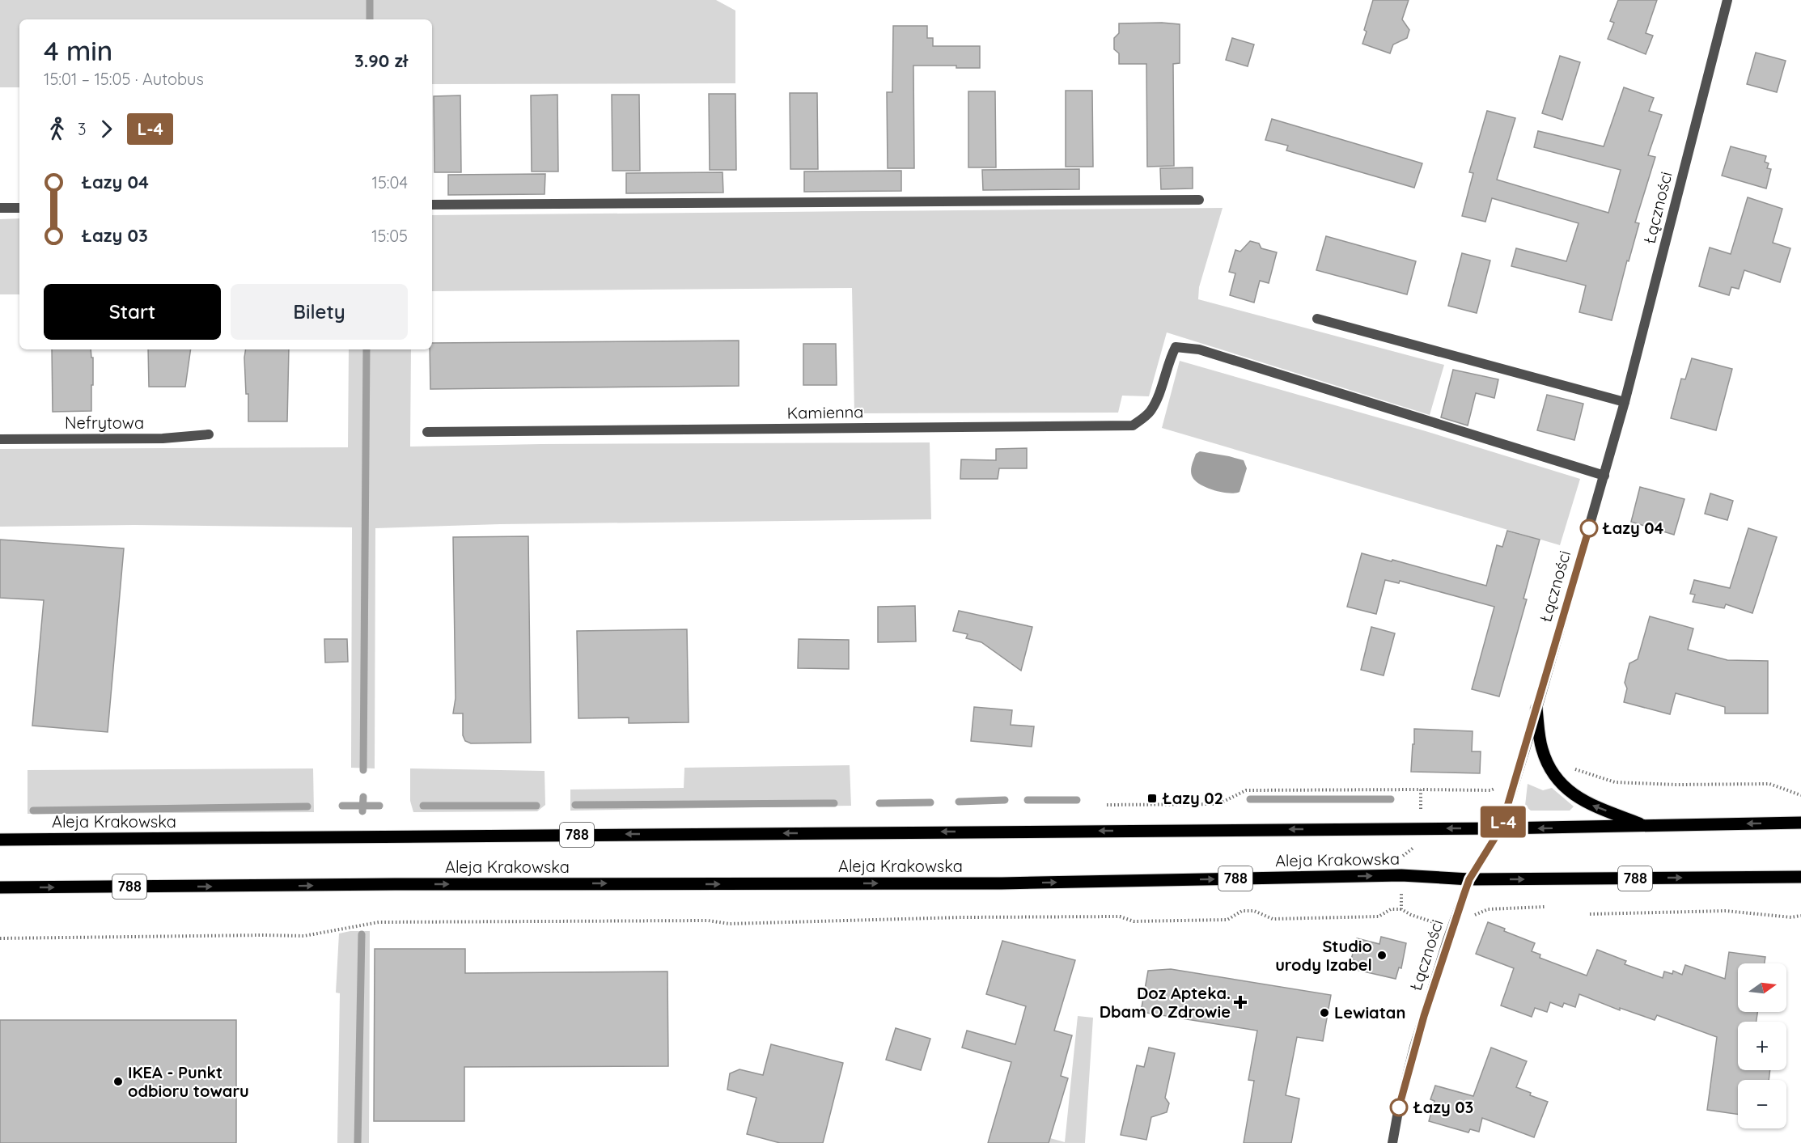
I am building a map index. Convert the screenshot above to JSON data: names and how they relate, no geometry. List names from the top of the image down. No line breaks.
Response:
{"streets":{"main road":["Aleja Krakowska","788"],"street":["Łączności","Kamienna","Nefrytowa"]},"crossings":[["Łączności","Kamienna"],["Łączności","Aleja Krakowska"]],"places":{"other":["Łazy 04","Studio urody Izabel","Lewiatan","IKEA - Punkt odbioru towaru","Łazy 03"],"transit":["Łazy 02"],"health":["Doz Apteka. Dbam O Zdrowie"]},"lines":["bus line L-4"],"north":"right","page":{"on_map":"L-4","heading":["4 min","15:01 – 15:05 · Autobus","3.90 zł"],"legs":["3","L-4"],"list":[{"name":"Łazy 04","value":"15:04"},{"name":"Łazy 03","value":"15:05"}],"buttons":["Start","Bilety"],"map_buttons":["+","−"]}}
